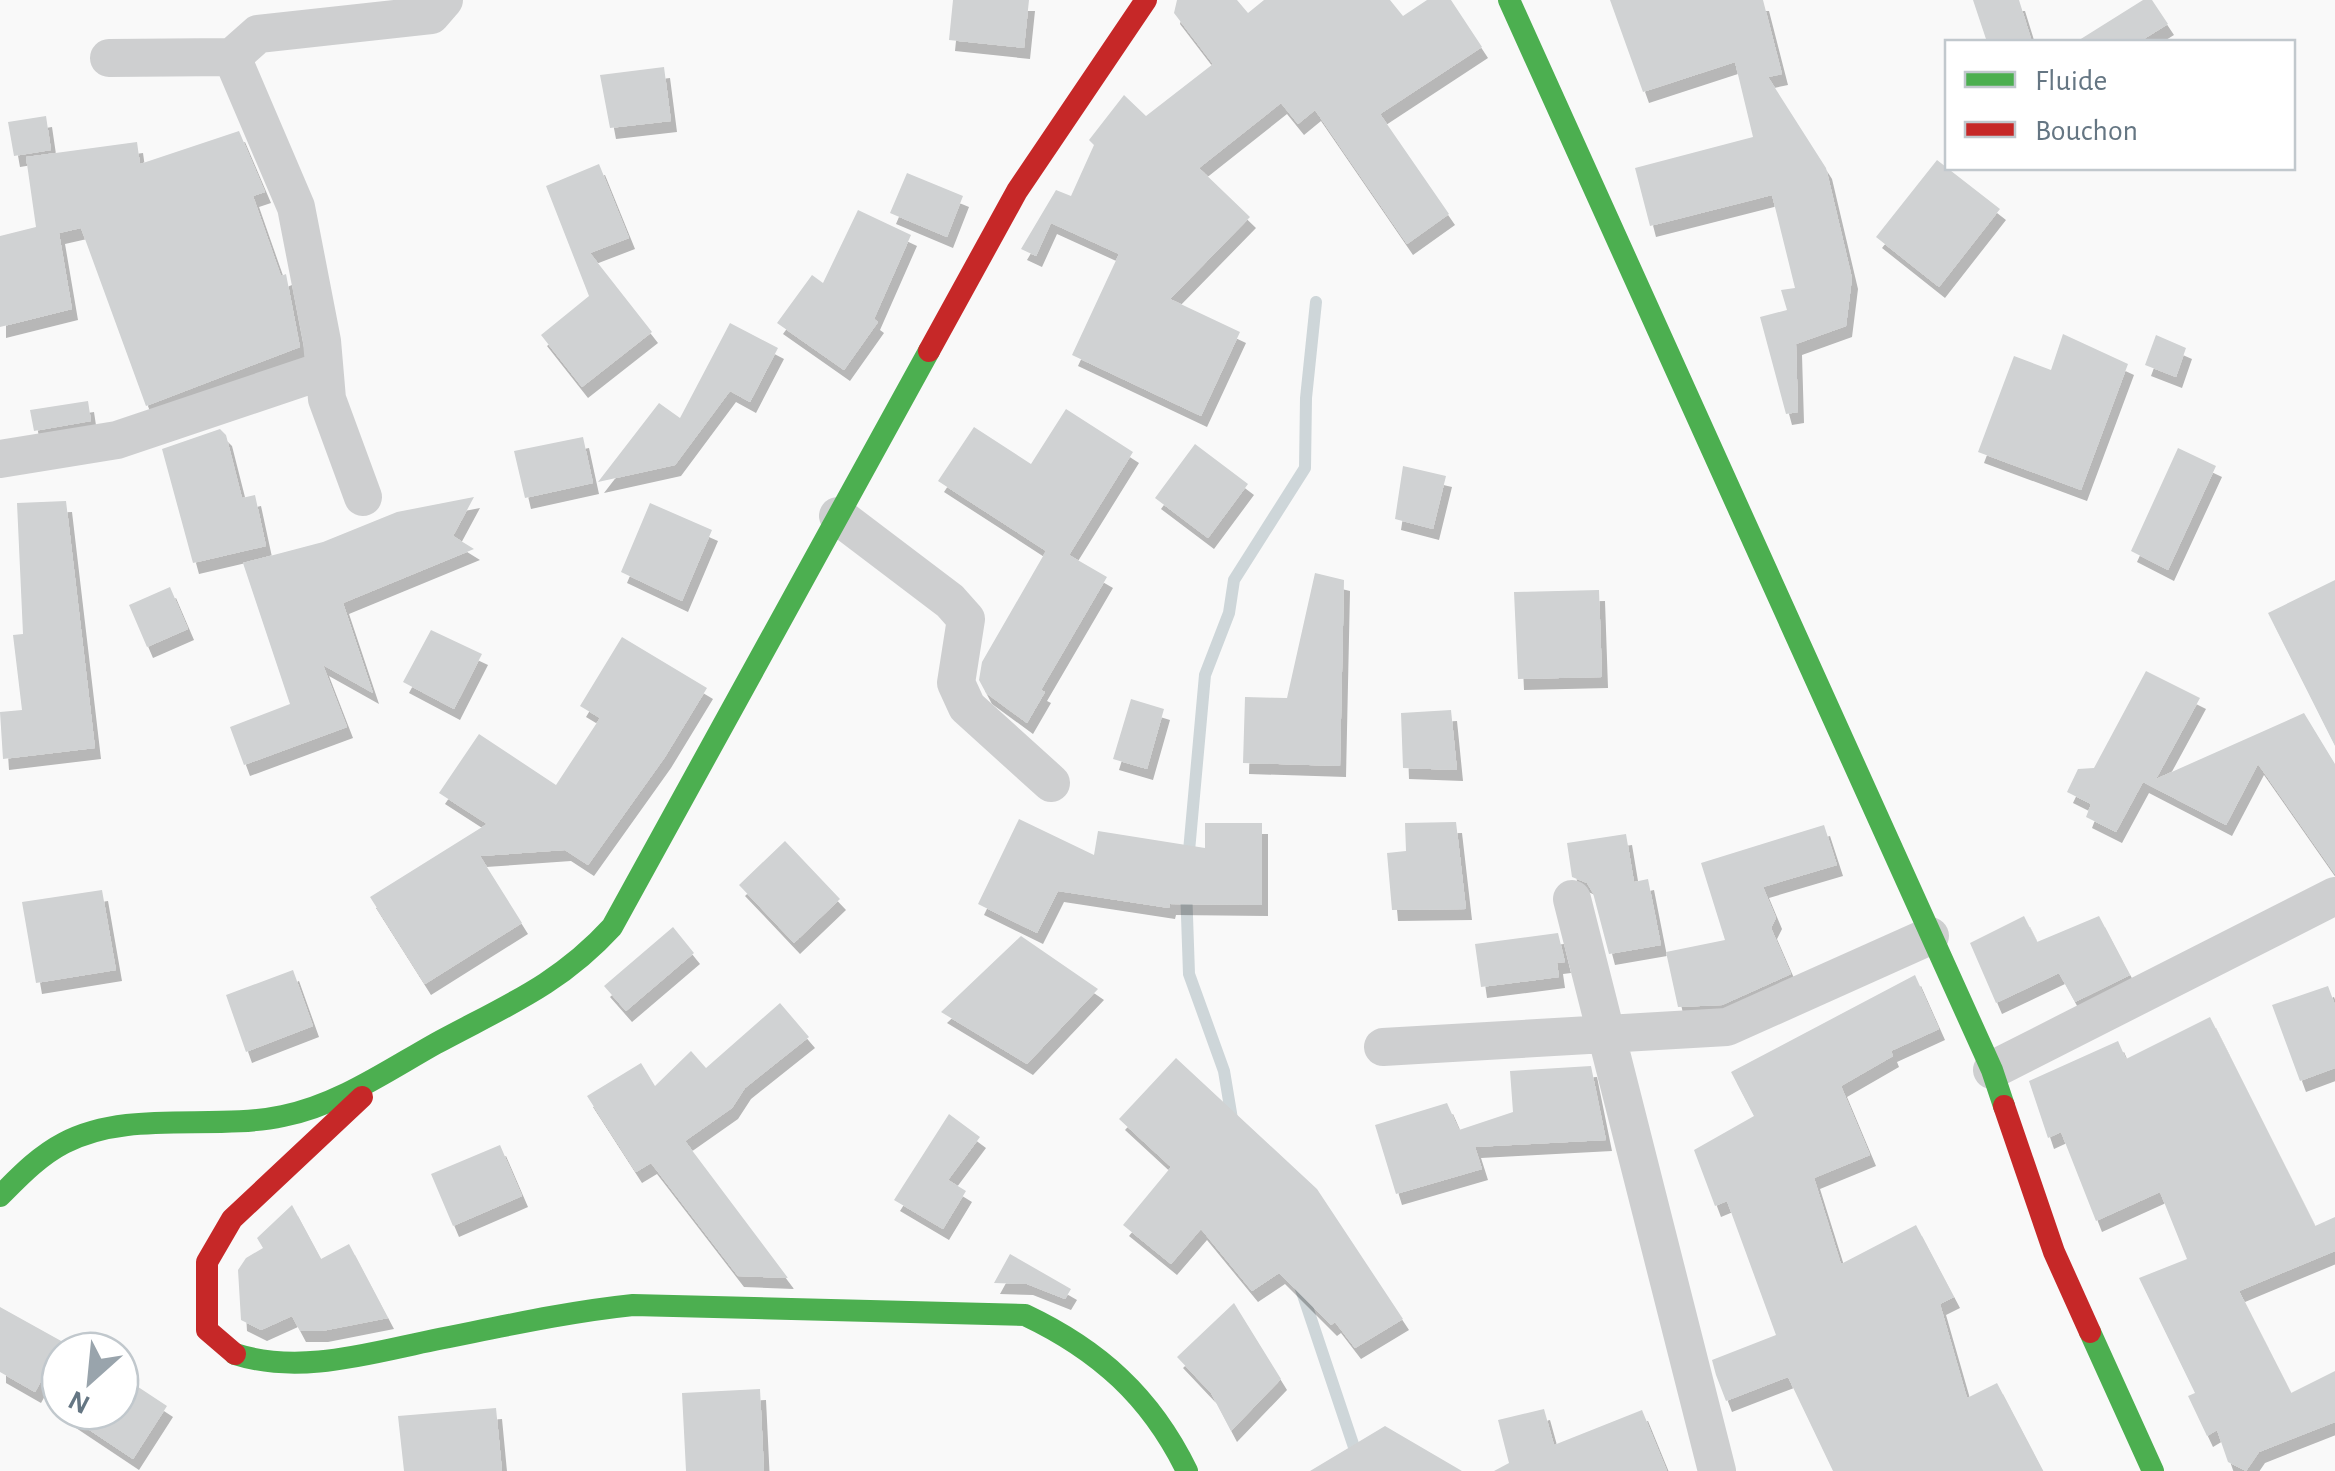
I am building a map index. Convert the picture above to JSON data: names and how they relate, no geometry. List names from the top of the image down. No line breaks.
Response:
{"legend":["Fluide","Bouchon"],"north":"bottom left"}
